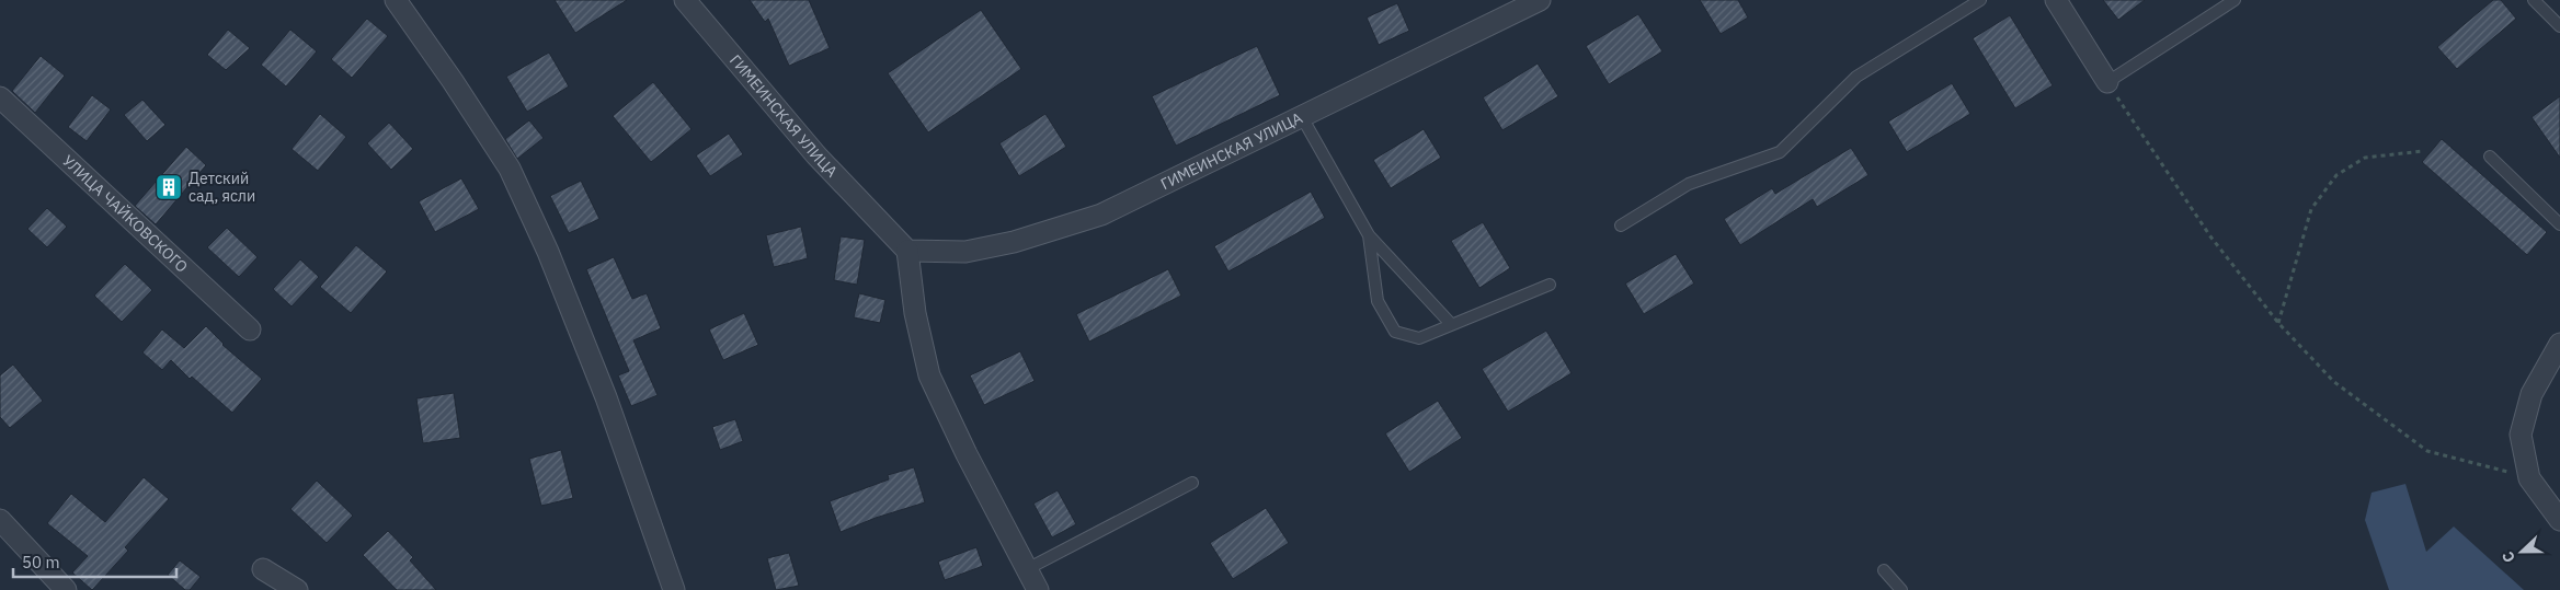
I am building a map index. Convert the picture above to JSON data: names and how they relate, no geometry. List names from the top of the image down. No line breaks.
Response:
{"streets":{"street":["ГИМЕИНСКАЯ УЛИЦА","УЛИЦА ЧАЙКОВСКОГО"]},"places":{"building":["Детский сад, ясли"]},"scale_bar":"50 m","north":"left"}
